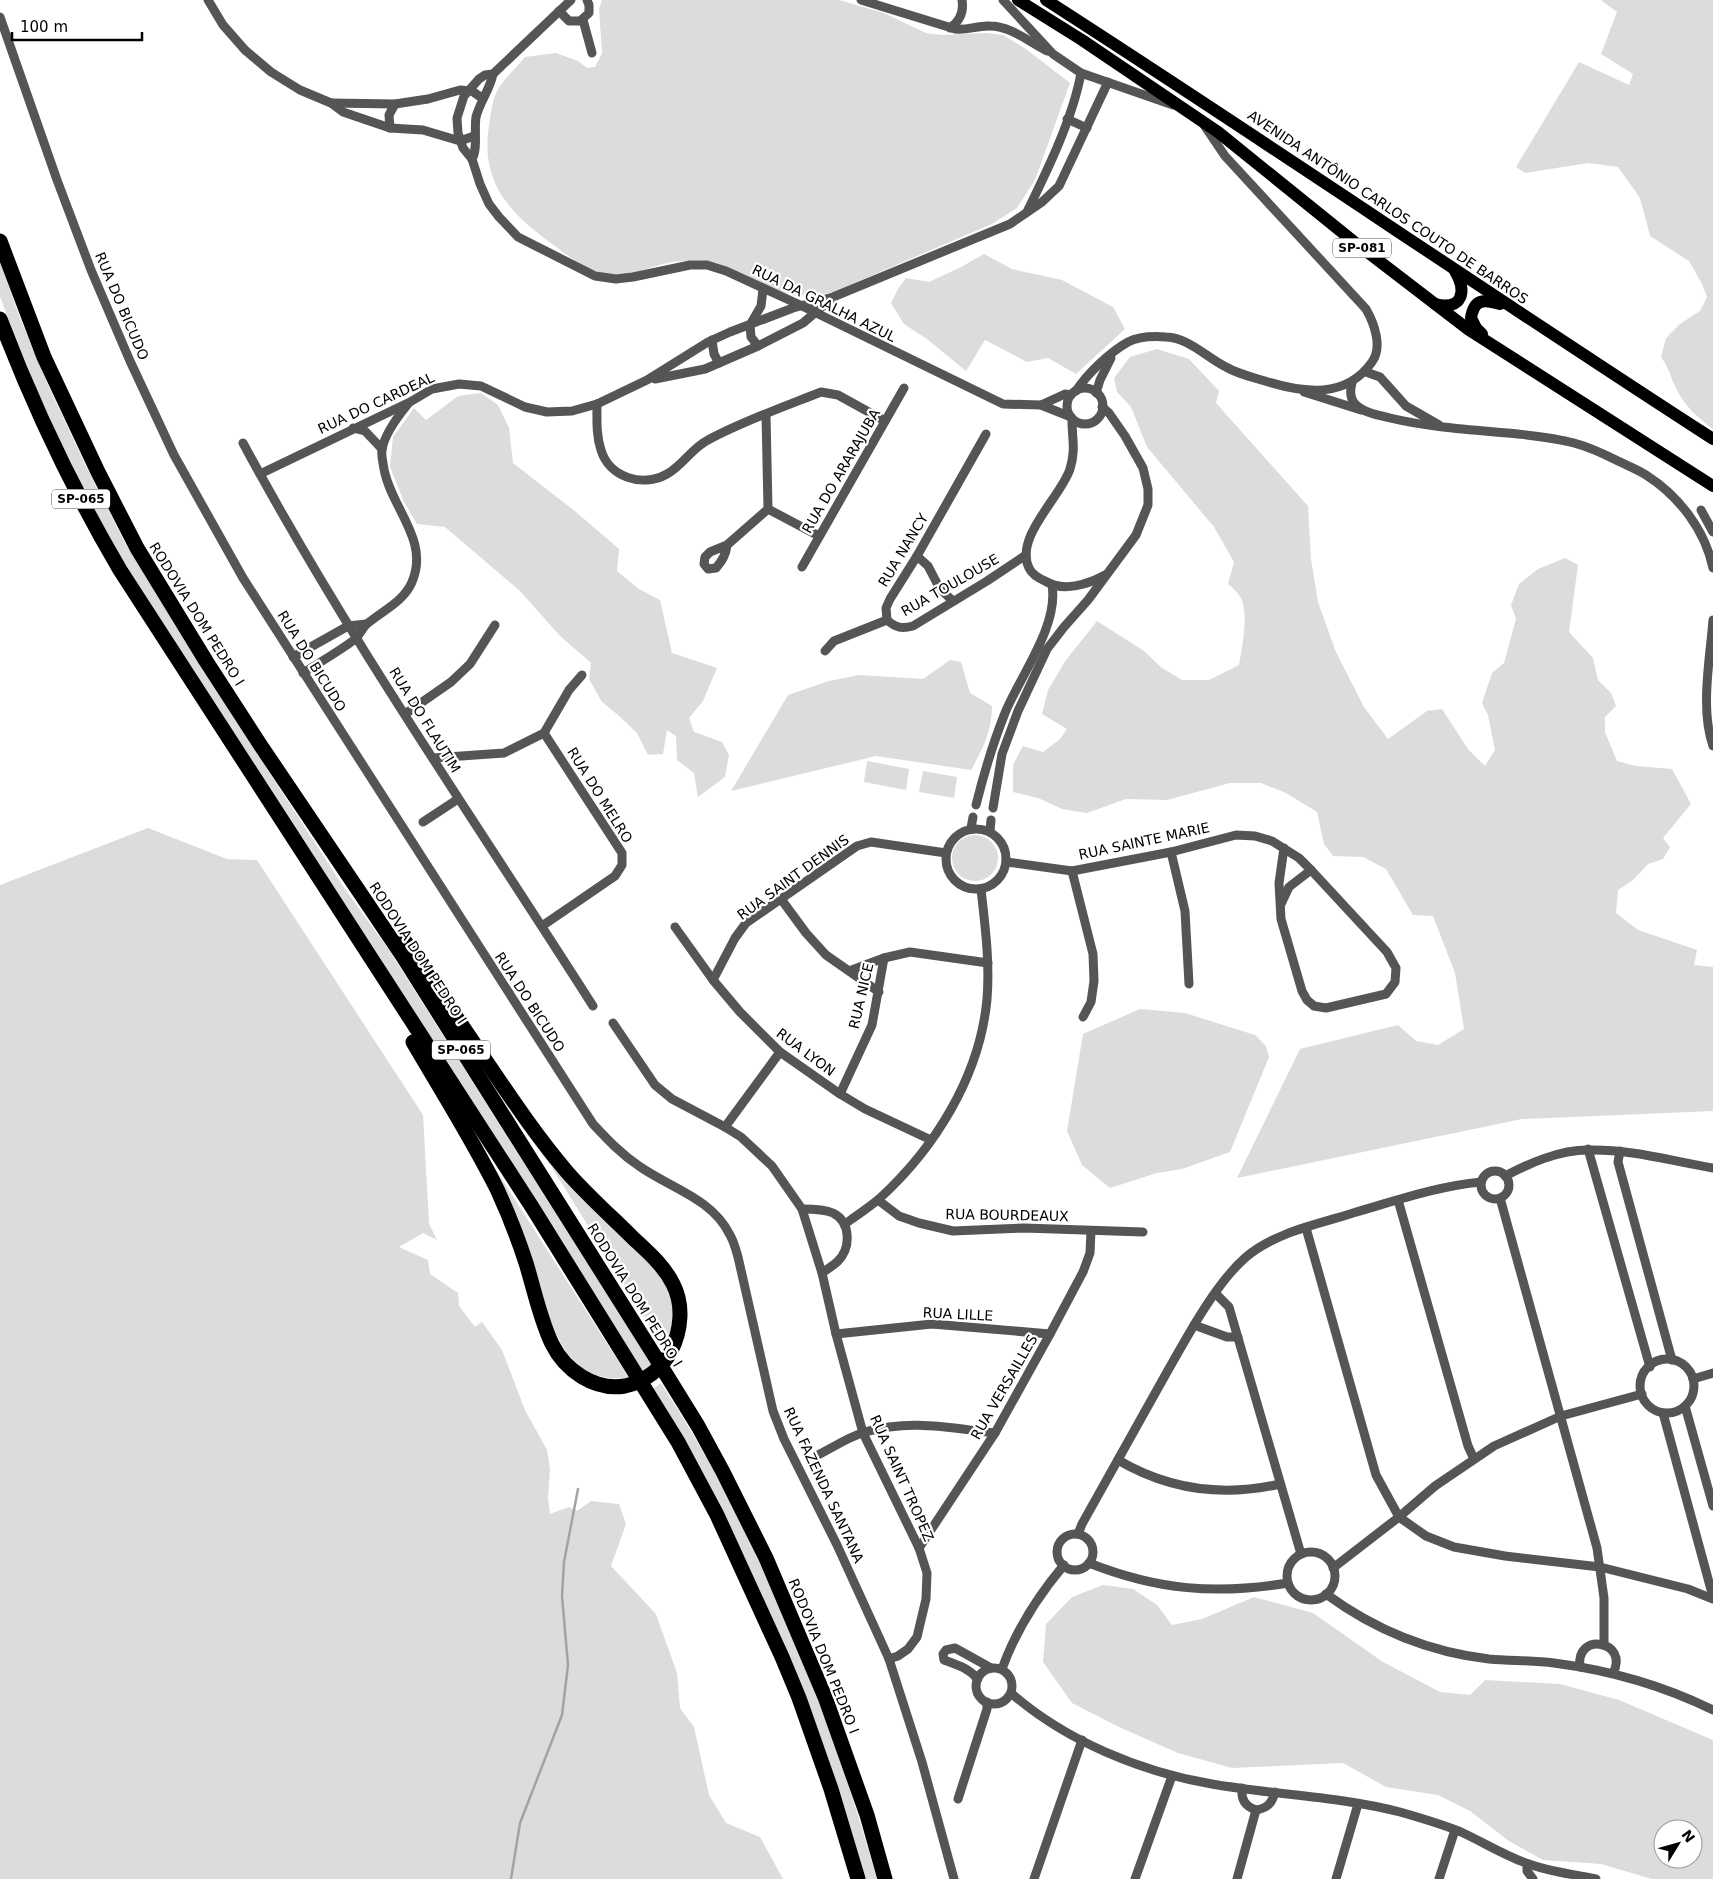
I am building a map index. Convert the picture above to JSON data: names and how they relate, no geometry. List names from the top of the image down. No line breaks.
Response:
{"streets":{"highway":["SP-065","RODOVIA DOM PEDRO I"],"main road":["AVENIDA ANTÔNIO CARLOS COUTO DE BARROS","SP-081"],"street":["RUA DA GRALHA AZUL","RUA DO BICUDO","RUA DO CARDEAL","RUA DO ARARAJUBA","RUA NANCY","RUA TOULOUSE","RUA DO FLAUTIM","RUA DO MELRO","RUA SAINTE MARIE","RUA SAINT DENNIS","RUA NICE","RUA LYON","RUA BOURDEAUX","RUA LILLE","RUA VERSAILLES","RUA SAINT TROPEZ","RUA FAZENDA SANTANA"]},"crossings":[["RUA DO BICUDO","RUA FAZENDA SANTANA"],["RUA DO CARDEAL","RUA DO FLAUTIM"],["RUA NANCY","RUA TOULOUSE"],["RUA DO FLAUTIM","RUA DO MELRO"],["RUA SAINTE MARIE","RUA SAINT DENNIS"],["RUA SAINT DENNIS","RUA LYON"],["RUA NICE","RUA LYON"],["RUA BOURDEAUX","RUA VERSAILLES"],["RUA LILLE","RUA VERSAILLES"],["RUA LILLE","RUA SAINT TROPEZ"],["RUA VERSAILLES","RUA SAINT TROPEZ"],["RUA SAINT TROPEZ","RUA FAZENDA SANTANA"]],"scale_bar":"100 m","north":"top right"}
